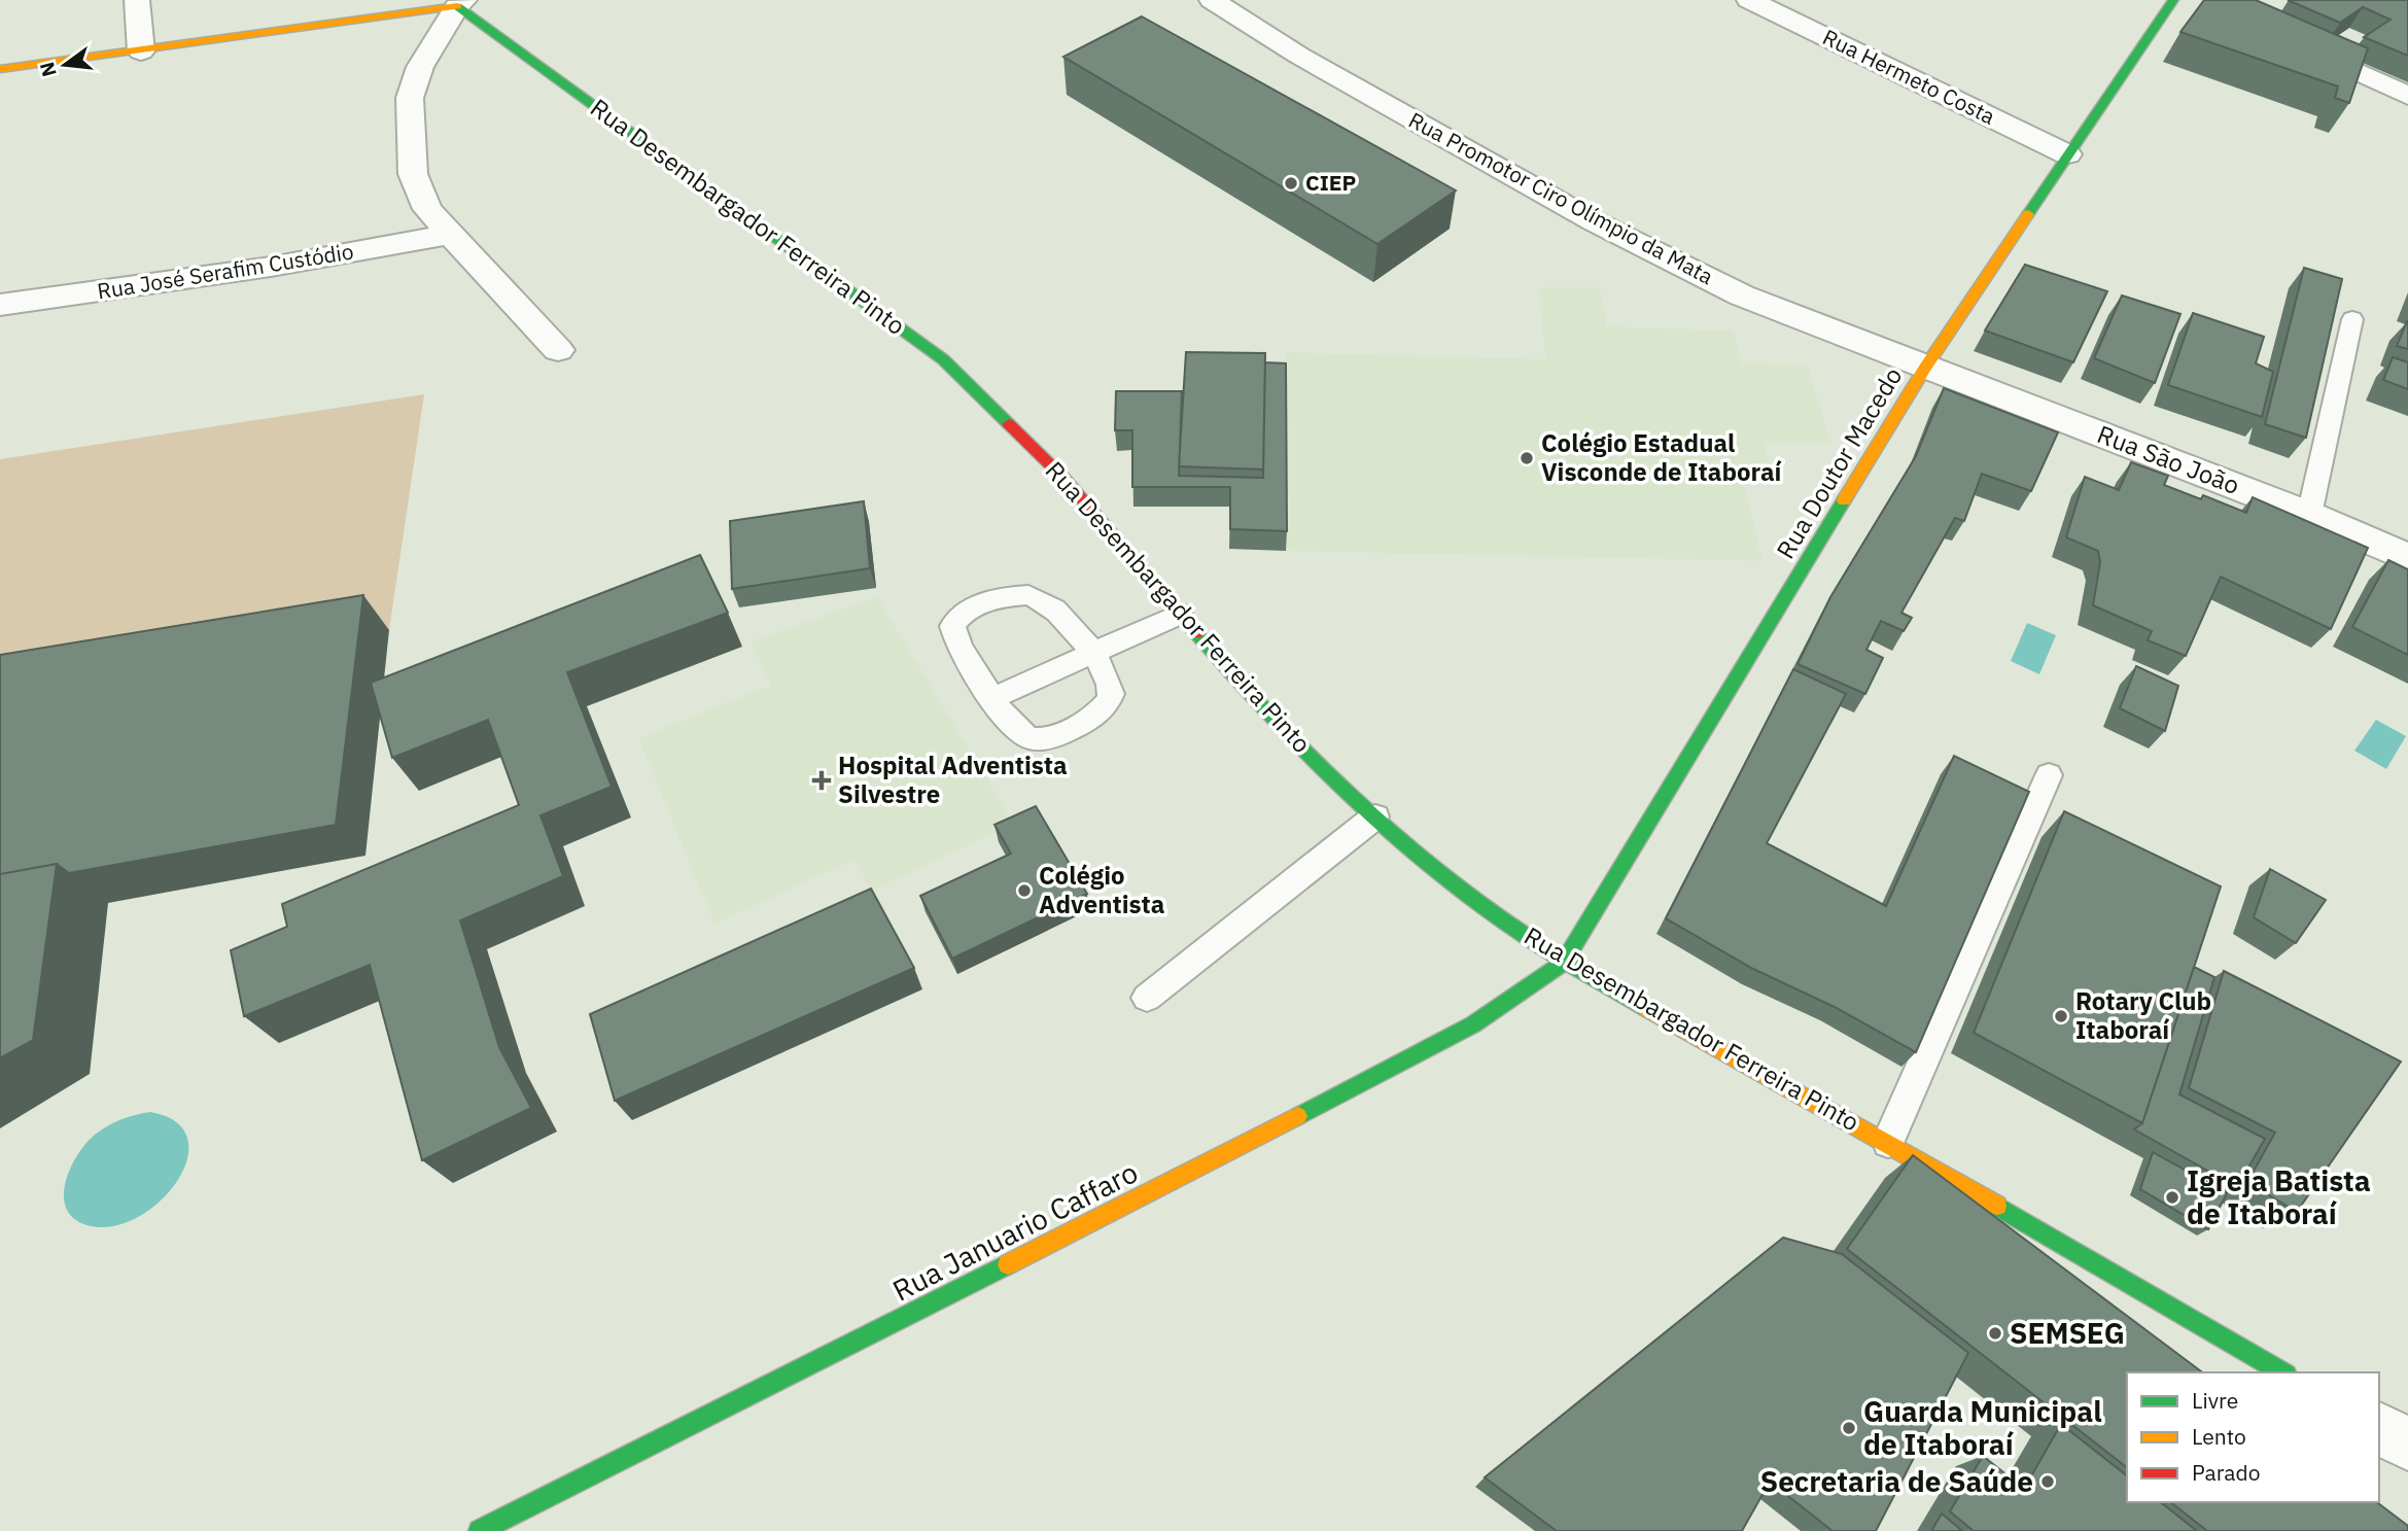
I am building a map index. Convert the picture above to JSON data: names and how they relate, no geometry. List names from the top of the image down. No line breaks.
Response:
{"streets":{"street":["Rua Hermeto Costa","Rua Promotor Ciro Olímpio da Mata","Rua Desembargador Ferreira Pinto","Rua José Serafim Custódio","Rua São João","Rua Doutor Macedo","Rua Januario Caffaro"]},"crossings":[["Rua Hermeto Costa","Rua Doutor Macedo"],["Rua Promotor Ciro Olímpio da Mata","Rua São João"],["Rua Promotor Ciro Olímpio da Mata","Rua Doutor Macedo"],["Rua Desembargador Ferreira Pinto","Rua Doutor Macedo"],["Rua Desembargador Ferreira Pinto","Rua Januario Caffaro"],["Rua São João","Rua Doutor Macedo"],["Rua Doutor Macedo","Rua Januario Caffaro"]],"places":{"other":["CIEP","Colégio Estadual Visconde de Itaboraí","Colégio Adventista","Rotary Club Itaboraí","Igreja Batista de Itaboraí","SEMSEG","Guarda Municipal de Itaboraí","Secretaria de Saúde"],"health":["Hospital Adventista Silvestre"]},"legend":["Livre","Lento","Parado"],"north":"left"}
